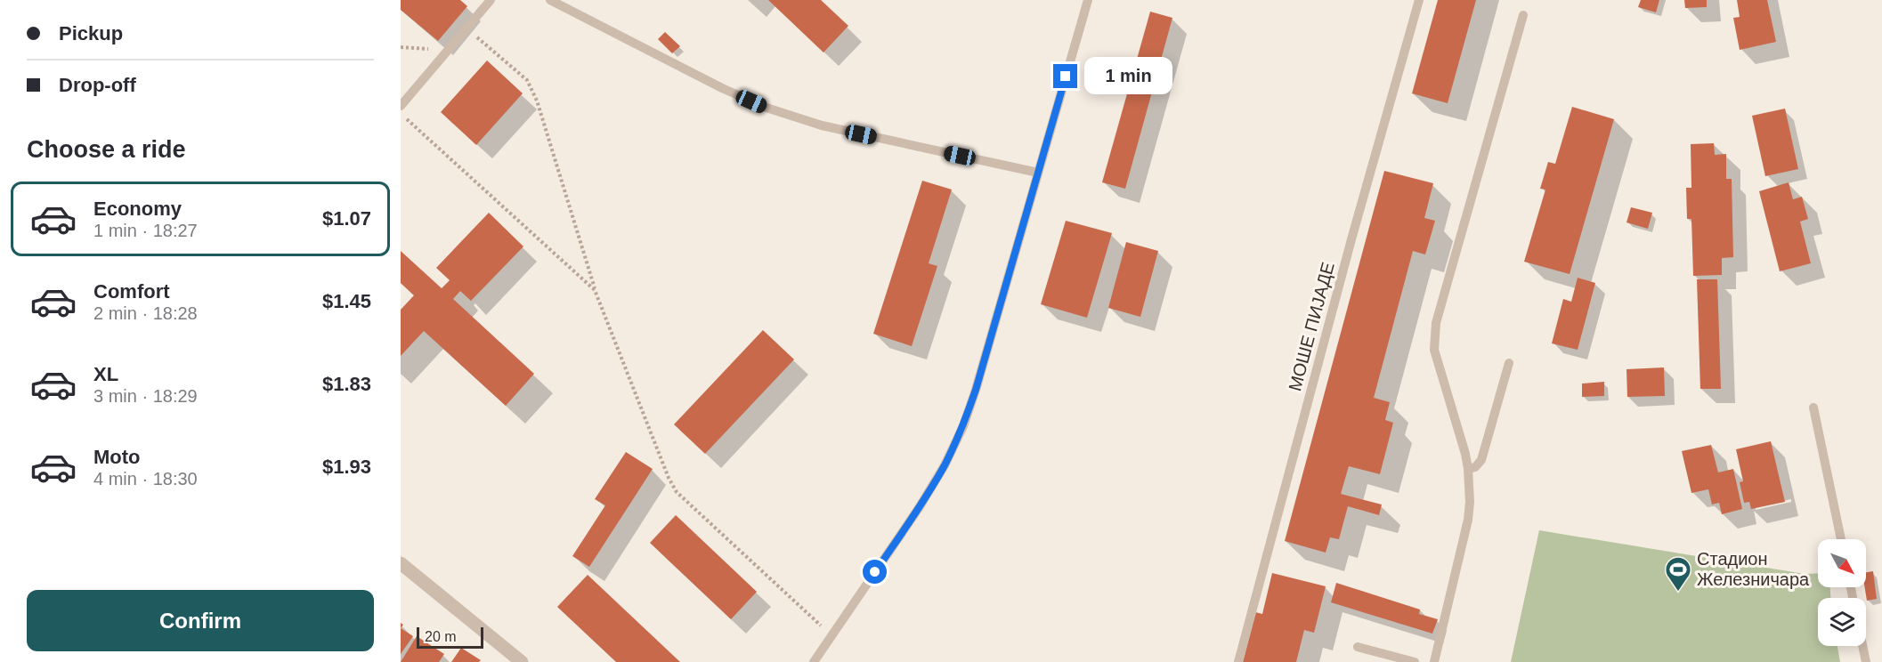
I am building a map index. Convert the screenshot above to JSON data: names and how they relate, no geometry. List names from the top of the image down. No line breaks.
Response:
{"streets":{"lane":["МОШЕ ПИЈАДЕ"]},"places":{"sports":["Стадион Железничара"]},"scale_bar":"20 m","north":"bottom right","page":{"banner":["Pickup","Drop-off"],"bubble":"1 min","heading":"Choose a ride","list":[{"name":"Economy","note":"1 min · 18:27","value":"$1.07"},{"name":"Comfort","note":"2 min · 18:28","value":"$1.45"},{"name":"XL","note":"3 min · 18:29","value":"$1.83"},{"name":"Moto","note":"4 min · 18:30","value":"$1.93"}],"buttons":"Confirm","scale":"20 m"}}
